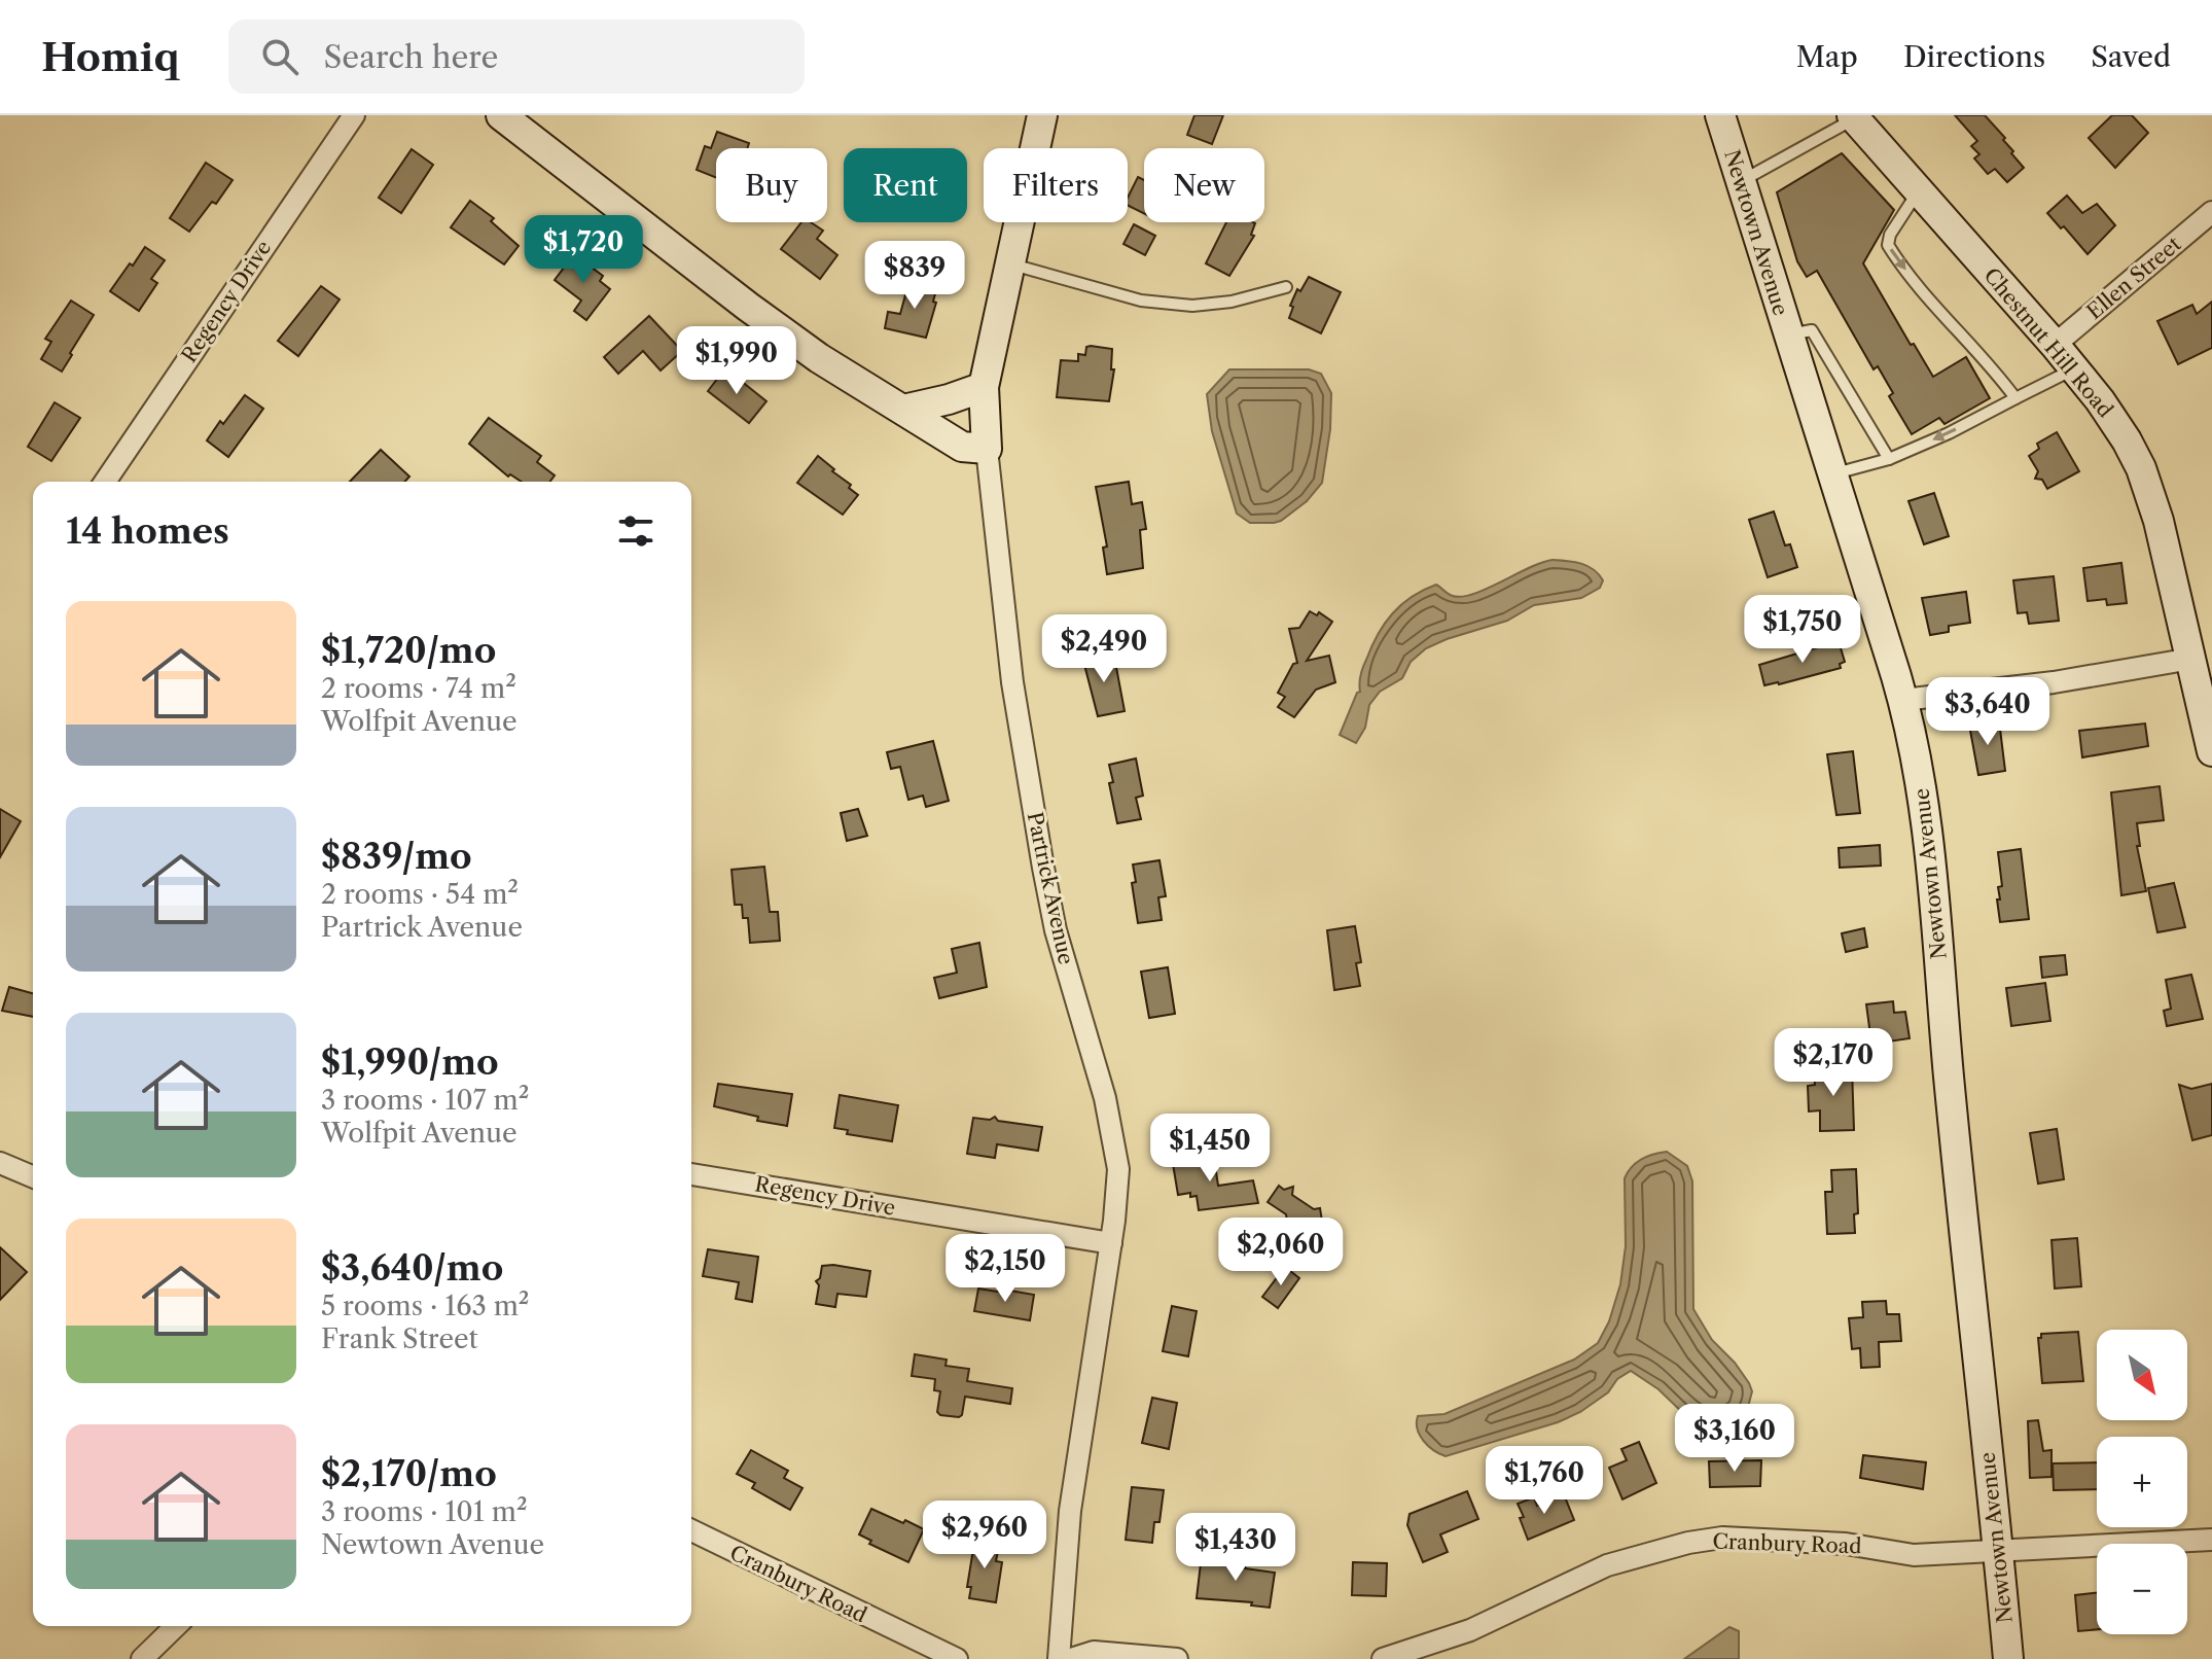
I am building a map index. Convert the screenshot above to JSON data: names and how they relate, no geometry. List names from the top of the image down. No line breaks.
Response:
{"streets":{"street":["Newtown Avenue","Ellen Street","Regency Drive","Chestnut Hill Road","Partrick Avenue","Cranbury Road"]},"crossings":[["Newtown Avenue","Cranbury Road"],["Ellen Street","Chestnut Hill Road"],["Regency Drive","Partrick Avenue"]],"north":"bottom right","page":{"header":"Homiq","search":"Search here","nav":["Map","Directions","Saved"],"chip":["Buy","Rent","Filters","New"],"price":["$1,720","$839","$1,990","$1,750","$2,490","$3,640","$2,170","$1,450","$2,060","$2,150","$3,160","$1,760","$2,960","$1,430"],"heading":"14 homes","list":[{"name":"$1,720/mo","note":"2 rooms · 74 m² · Wolfpit Avenue"},{"name":"$839/mo","note":"2 rooms · 54 m² · Partrick Avenue"},{"name":"$1,990/mo","note":"3 rooms · 107 m² · Wolfpit Avenue"},{"name":"$3,640/mo","note":"5 rooms · 163 m² · Frank Street"},{"name":"$2,170/mo","note":"3 rooms · 101 m² · Newtown Avenue"}],"map_buttons":["+","−"]}}
